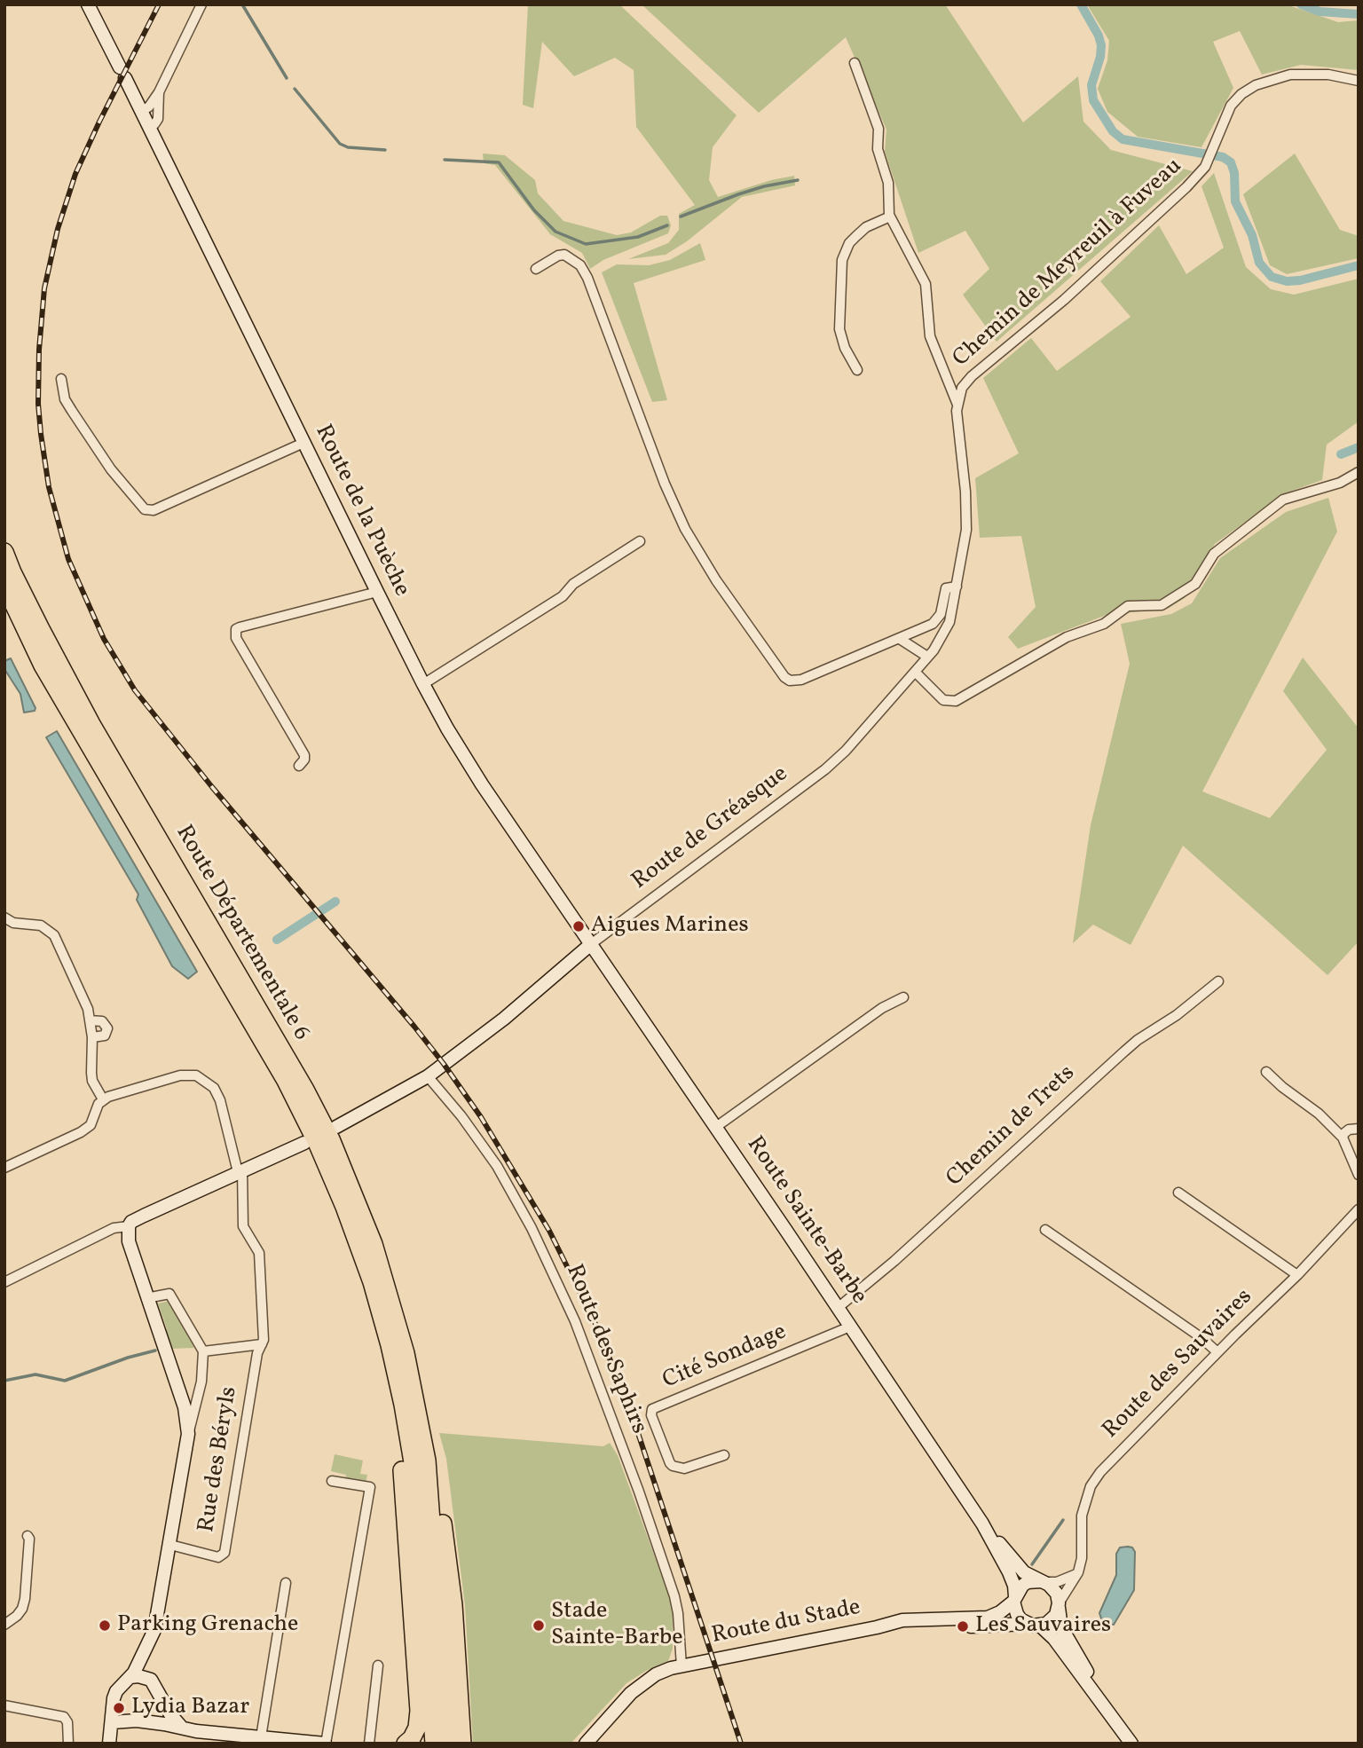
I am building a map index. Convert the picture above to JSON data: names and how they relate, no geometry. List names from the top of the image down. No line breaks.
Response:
{"streets":{"highway":["Route Départementale 6"],"main road":["Route de la Puèche","Route Sainte-Barbe","Route du Stade"],"street":["Chemin de Meyreuil à Fuveau","Route de Gréasque","Chemin de Trets","Route des Saphirs","Cité Sondage","Route des Sauvaires","Rue des Béryls"]},"crossings":[["Chemin de Meyreuil à Fuveau","Route de Gréasque"],["Route de la Puèche","Route de Gréasque"],["Route de la Puèche","Route Sainte-Barbe"],["Route de Gréasque","Route Sainte-Barbe"],["Chemin de Trets","Route Sainte-Barbe"],["Route Sainte-Barbe","Cité Sondage"],["Route Sainte-Barbe","Route des Sauvaires"],["Route Sainte-Barbe","Route du Stade"],["Route des Saphirs","Route du Stade"],["Route des Sauvaires","Route du Stade"]],"places":["Aigues Marines","Parking Grenache","Stade Sainte-Barbe","Les Sauvaires","Lydia Bazar"]}
